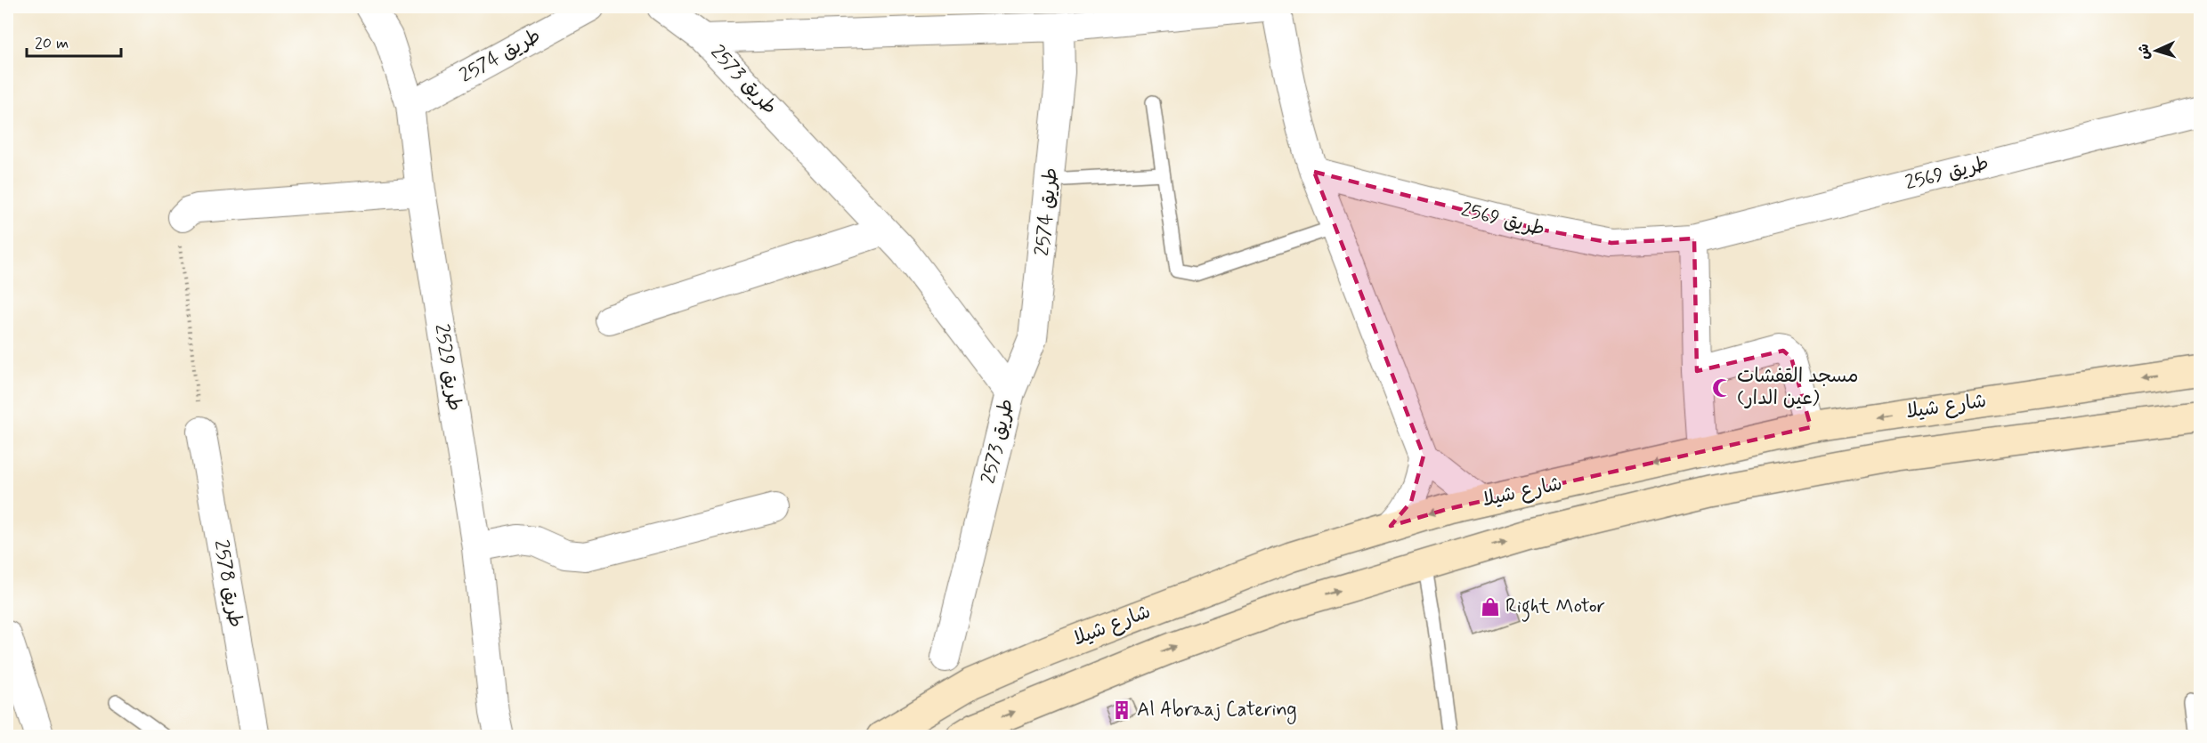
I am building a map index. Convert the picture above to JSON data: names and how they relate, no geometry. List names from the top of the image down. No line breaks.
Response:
{"streets":{"main road":["شارع شيلا"],"street":["طريق 2574","طريق 2573","طريق 2569","طريق 2529","طريق 2578"]},"crossings":[["طريق 2574","طريق 2573"],["طريق 2574","طريق 2529"]],"places":{"mosque":["مسجد القفشات (عين الدار)"],"shop":["Right Motor"],"building":["Al Abraaj Catering"]},"scale_bar":"20 m","north":"left"}
